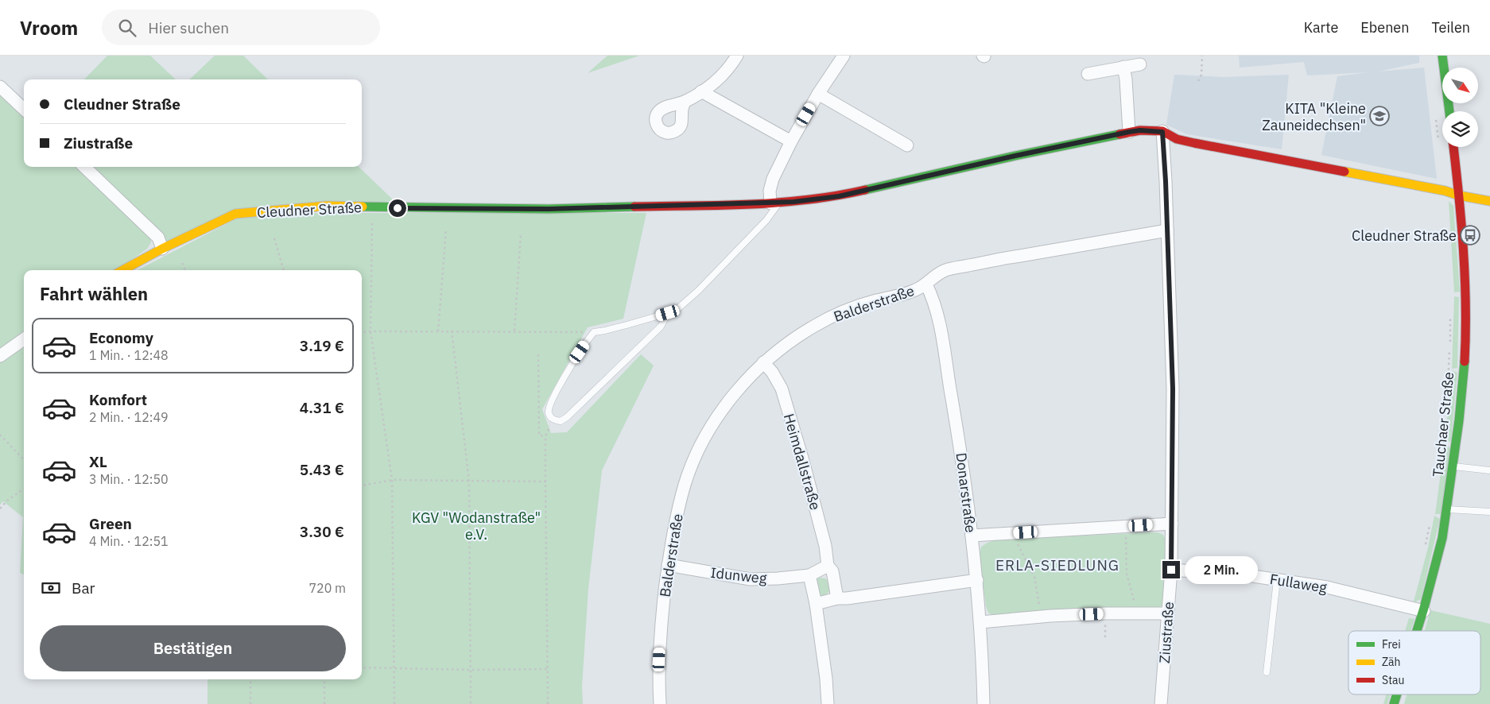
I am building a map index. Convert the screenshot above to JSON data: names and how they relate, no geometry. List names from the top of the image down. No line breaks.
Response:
{"streets":{"street":["Cleudner Straße","Balderstraße","Tauchaer Straße","Heimdallstraße","Donarstraße","Idunweg","Fullaweg","Ziustraße"]},"crossings":[["Cleudner Straße","Tauchaer Straße"],["Cleudner Straße","Ziustraße"],["Balderstraße","Heimdallstraße"],["Balderstraße","Donarstraße"],["Balderstraße","Idunweg"],["Balderstraße","Ziustraße"],["Tauchaer Straße","Fullaweg"],["Fullaweg","Ziustraße"]],"districts":["ERLA-SIEDLUNG"],"parks":["KGV \"Wodanstraße\" e.V."],"places":{"school or university":["KITA \"Kleine Zauneidechsen\""],"bus stop":["Cleudner Straße"]},"legend":["Frei","Zäh","Stau"],"north":"bottom right","page":{"header":"Vroom","search":"Hier suchen","nav":["Karte","Ebenen","Teilen"],"banner":["Cleudner Straße","Ziustraße"],"heading":"Fahrt wählen","list":[{"name":"Economy","note":"1 Min. · 12:48","value":"3.19 €"},{"name":"Komfort","note":"2 Min. · 12:49","value":"4.31 €"},{"name":"XL","note":"3 Min. · 12:50","value":"5.43 €"},{"name":"Green","note":"4 Min. · 12:51","value":"3.30 €"}],"bubble":"2 Min.","pay":["Bar","720 m"],"buttons":"Bestätigen"}}
